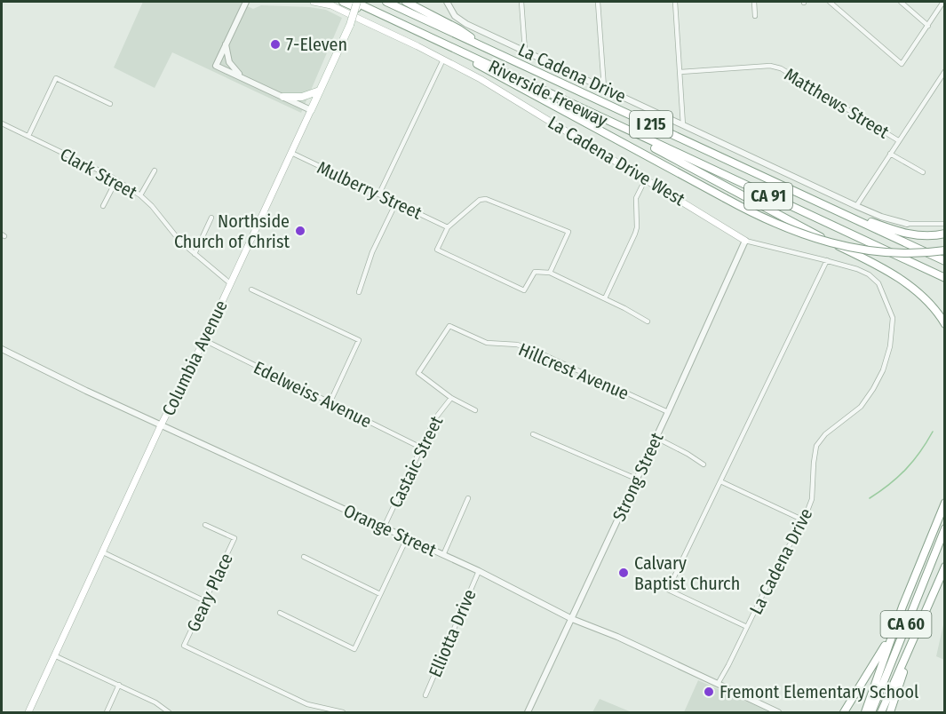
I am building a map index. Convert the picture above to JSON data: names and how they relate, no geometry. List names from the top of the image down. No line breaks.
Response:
{"streets":{"highway":["Riverside Freeway","I 215","CA 91","CA 60"],"main road":["La Cadena Drive West","Columbia Avenue"],"street":["La Cadena Drive","Matthews Street","Clark Street","Mulberry Street","Hillcrest Avenue","Edelweiss Avenue","Castaic Street","Strong Street","Orange Street","Geary Place","Elliotta Drive"]},"crossings":[["La Cadena Drive","La Cadena Drive West"],["La Cadena Drive","Strong Street"],["La Cadena Drive","Orange Street"],["Riverside Freeway","I 215"],["Riverside Freeway","Columbia Avenue"],["La Cadena Drive West","Strong Street"],["Clark Street","Columbia Avenue"],["Mulberry Street","Columbia Avenue"],["Columbia Avenue","Edelweiss Avenue"],["Columbia Avenue","Orange Street"],["Hillcrest Avenue","Castaic Street"],["Hillcrest Avenue","Strong Street"],["Edelweiss Avenue","Castaic Street"],["Castaic Street","Orange Street"],["Strong Street","Orange Street"],["Orange Street","Elliotta Drive"]],"places":["7-Eleven","Northside Church of Christ","Calvary Baptist Church","Fremont Elementary School"]}
